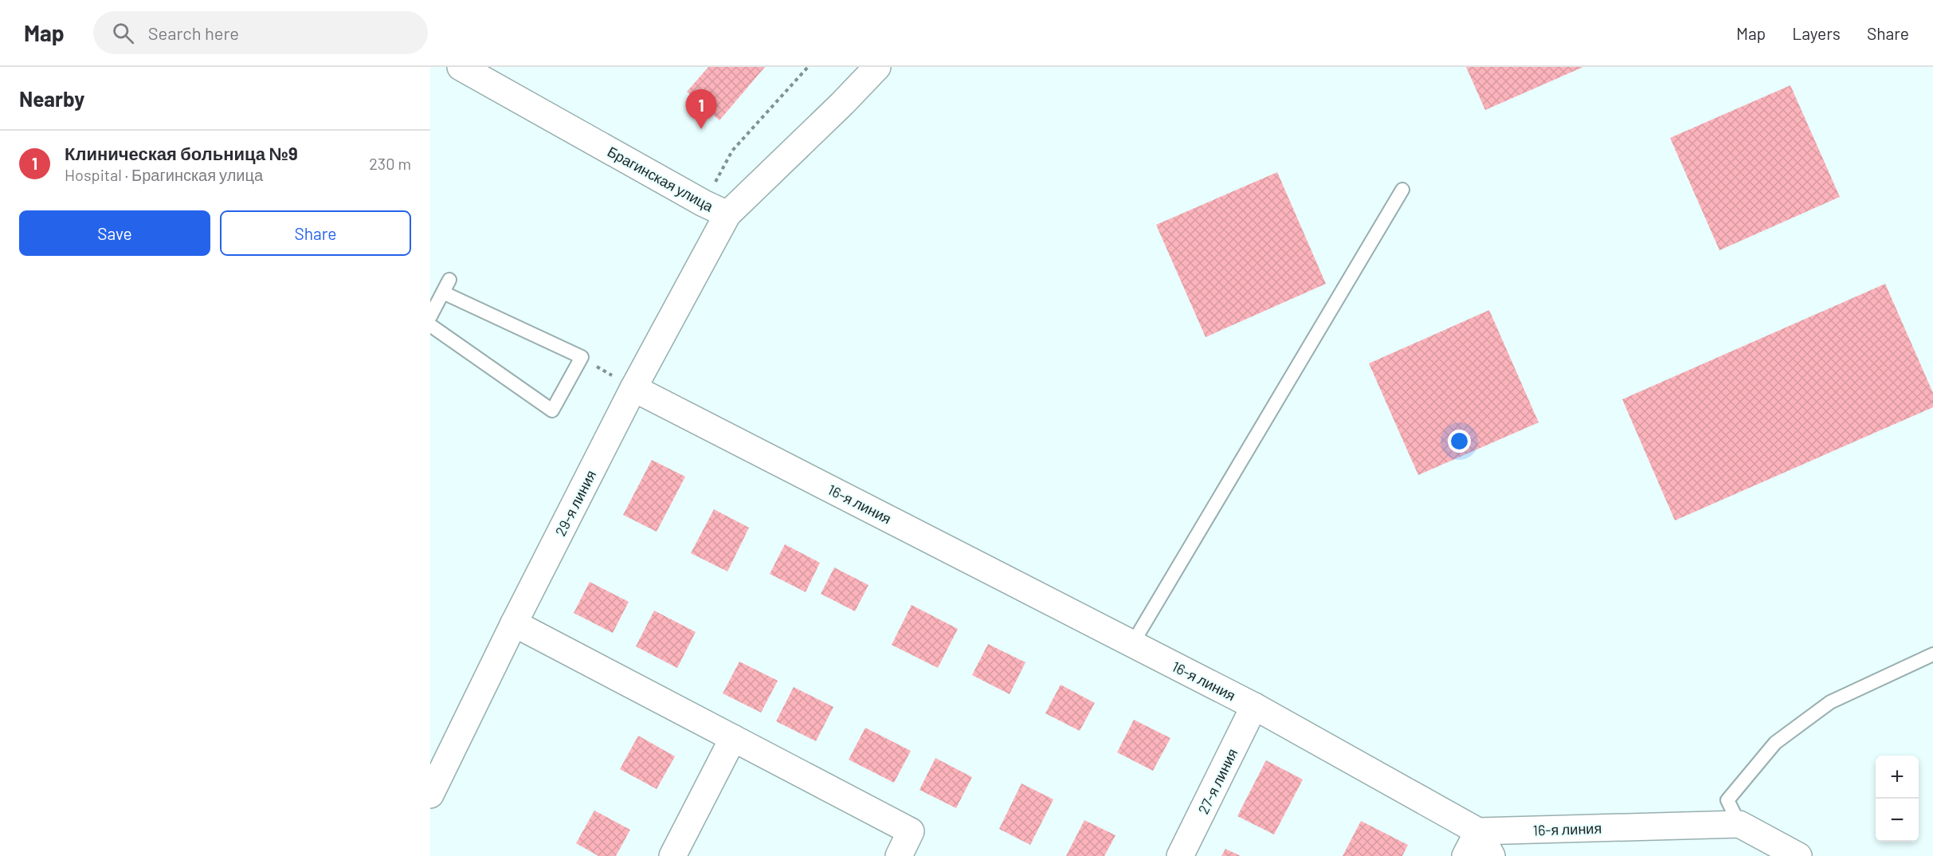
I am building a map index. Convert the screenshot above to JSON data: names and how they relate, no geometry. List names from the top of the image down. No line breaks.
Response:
{"streets":{"street":["Брагинская улица","29-я линия","16-я линия","27-я линия"]},"crossings":[["Брагинская улица","29-я линия"],["29-я линия","16-я линия"],["16-я линия","27-я линия"]],"page":{"header":"Map","search":"Search here","nav":["Map","Layers","Share"],"heading":"Nearby","pins":"1","list":[{"mark":"1","name":"Клиническая больница №9","note":"Hospital · Брагинская улица","value":"230 m"}],"buttons":["Save","Share"],"map_buttons":["+","−"]}}
